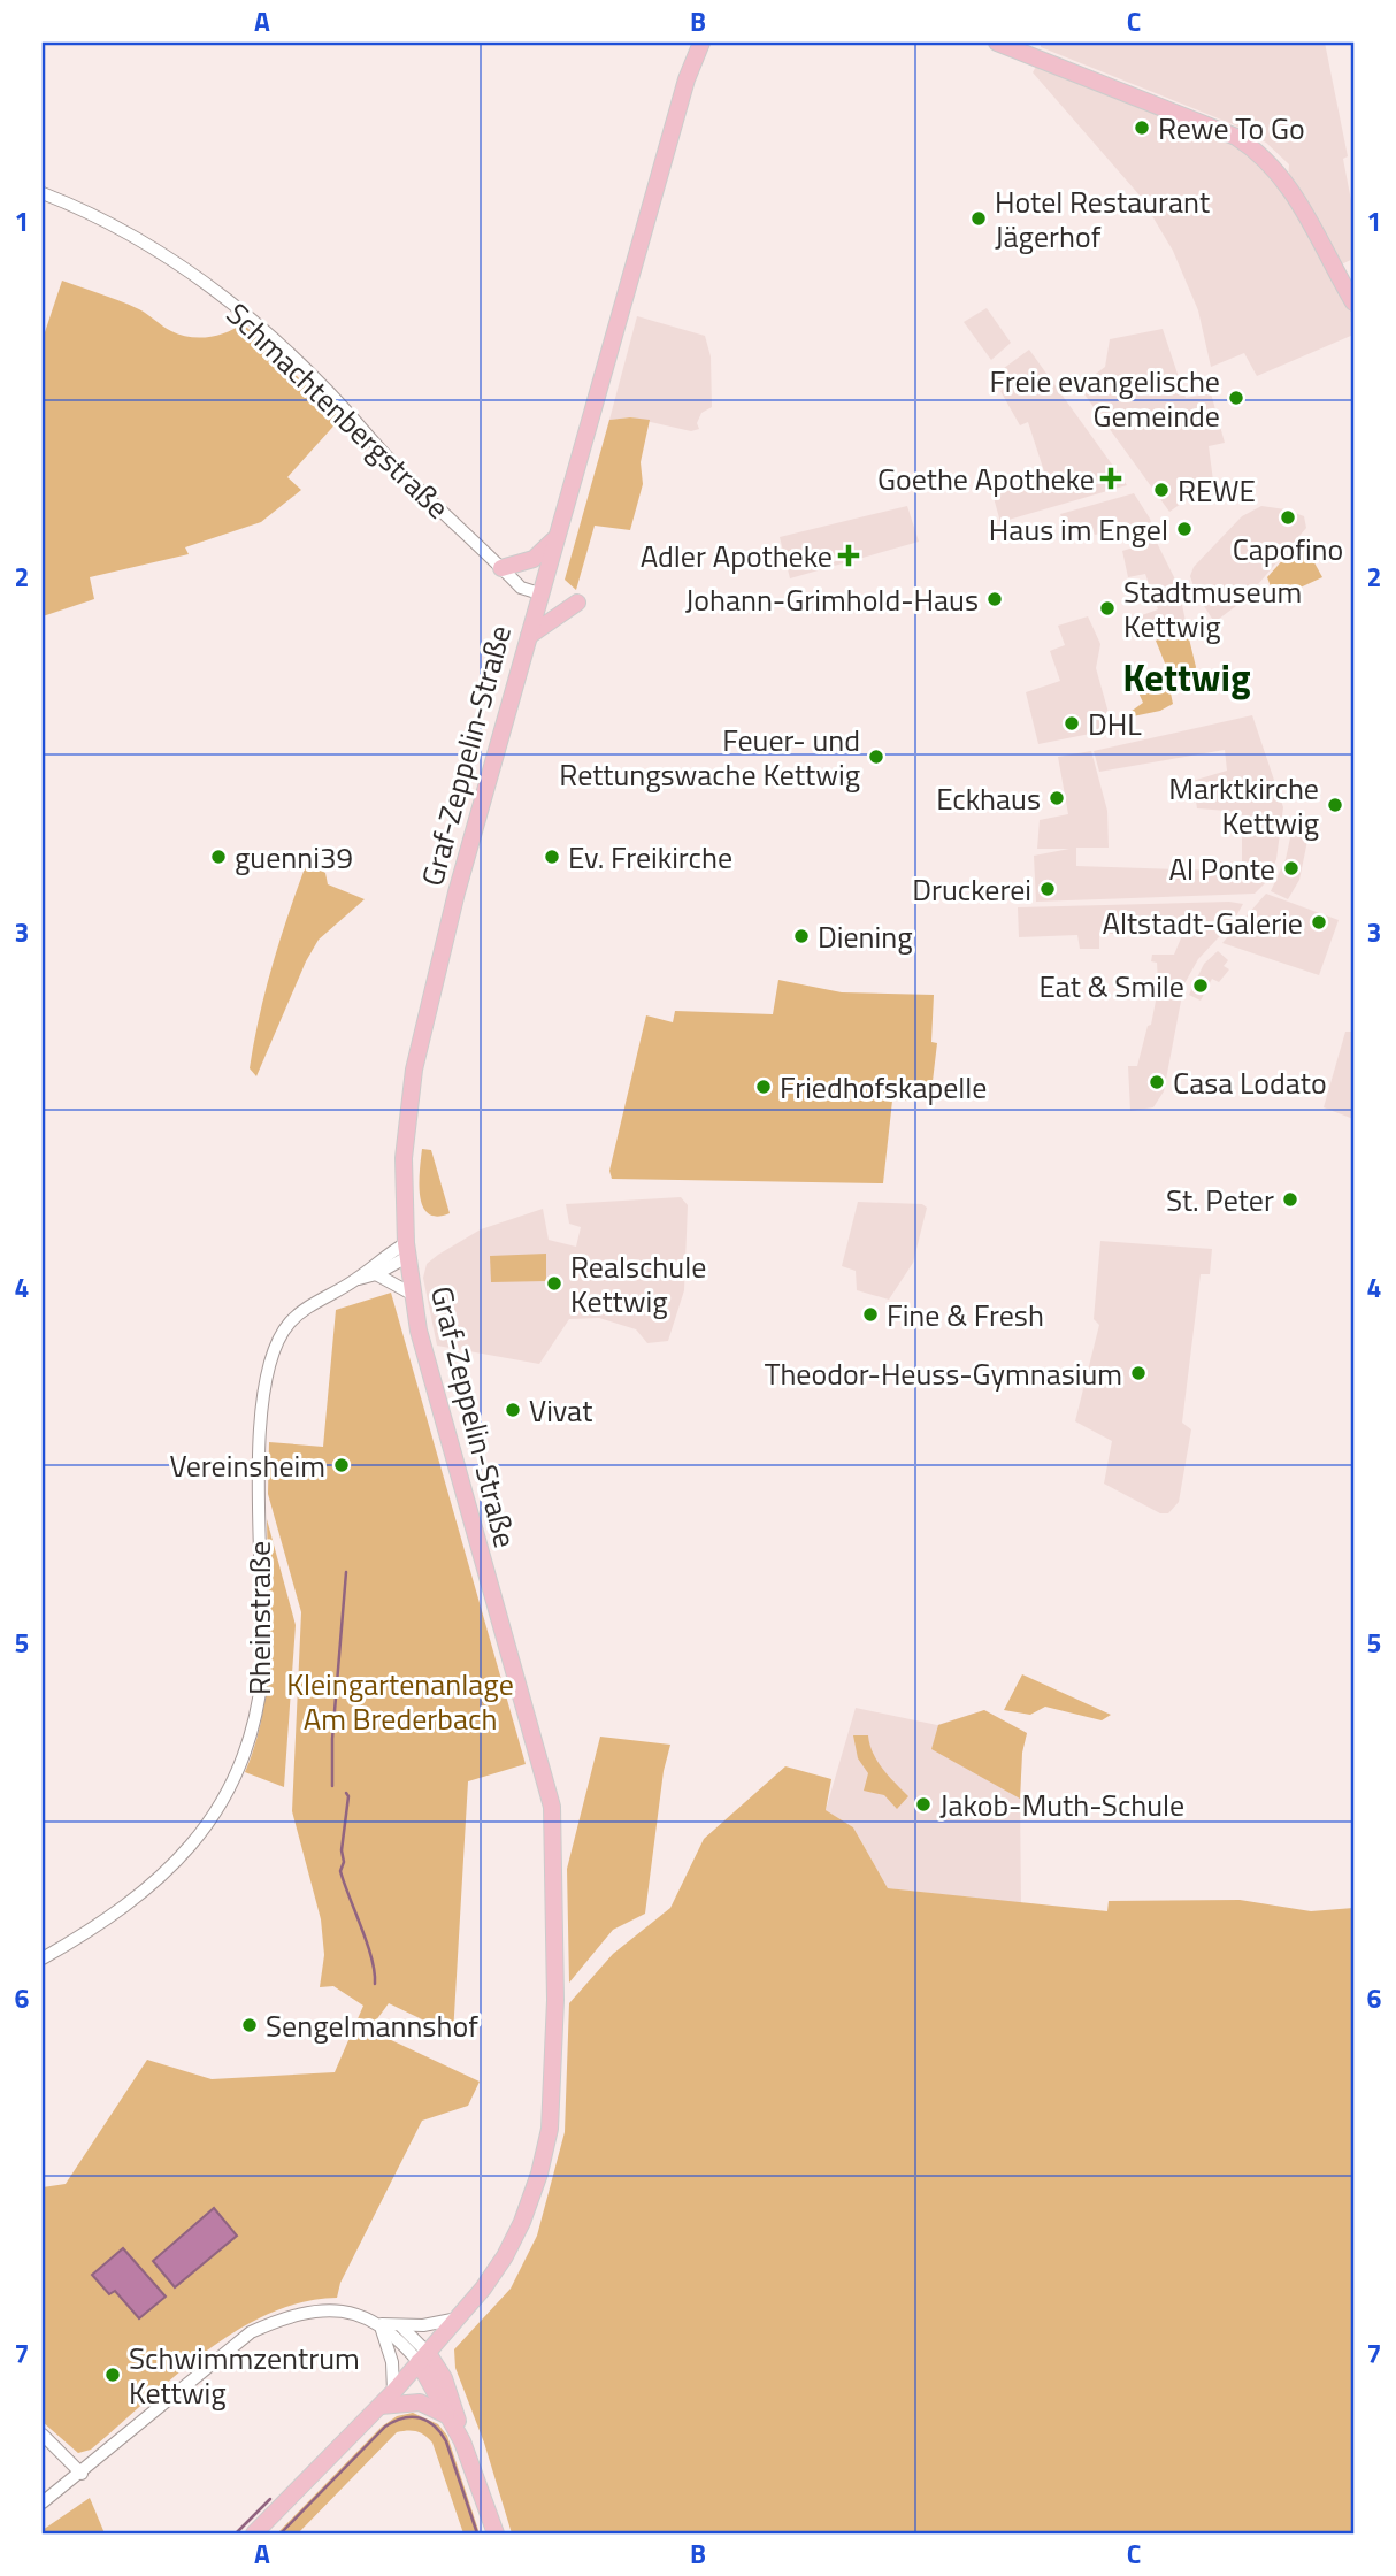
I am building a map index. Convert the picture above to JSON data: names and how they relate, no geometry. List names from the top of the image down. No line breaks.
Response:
{"streets":{"main road":["Graf-Zeppelin-Straße"],"street":["Schmachtenbergstraße","Rheinstraße"]},"crossings":[["Schmachtenbergstraße","Graf-Zeppelin-Straße"],["Graf-Zeppelin-Straße","Rheinstraße"]],"districts":["Kettwig"],"parks":["Kleingartenanlage Am Brederbach"],"places":{"other":["Rewe To Go","Hotel Restaurant Jägerhof","Freie evangelische Gemeinde","REWE","Capofino","Haus im Engel","Johann-Grimhold-Haus","Stadtmuseum Kettwig","DHL","Feuer- und Rettungswache Kettwig","Eckhaus","Marktkirche Kettwig","guenni39","Ev. Freikirche","Al Ponte","Druckerei","Altstadt-Galerie","Diening","Eat & Smile","Casa Lodato","Friedhofskapelle","St. Peter","Realschule Kettwig","Fine & Fresh","Theodor-Heuss-Gymnasium","Vivat","Vereinsheim","Jakob-Muth-Schule","Sengelmannshof","Schwimmzentrum Kettwig"],"health":["Goethe Apotheke","Adler Apotheke"]},"grid":{"columns":["A","B","C"],"rows":["1","2","3","4","5","6","7"]}}
